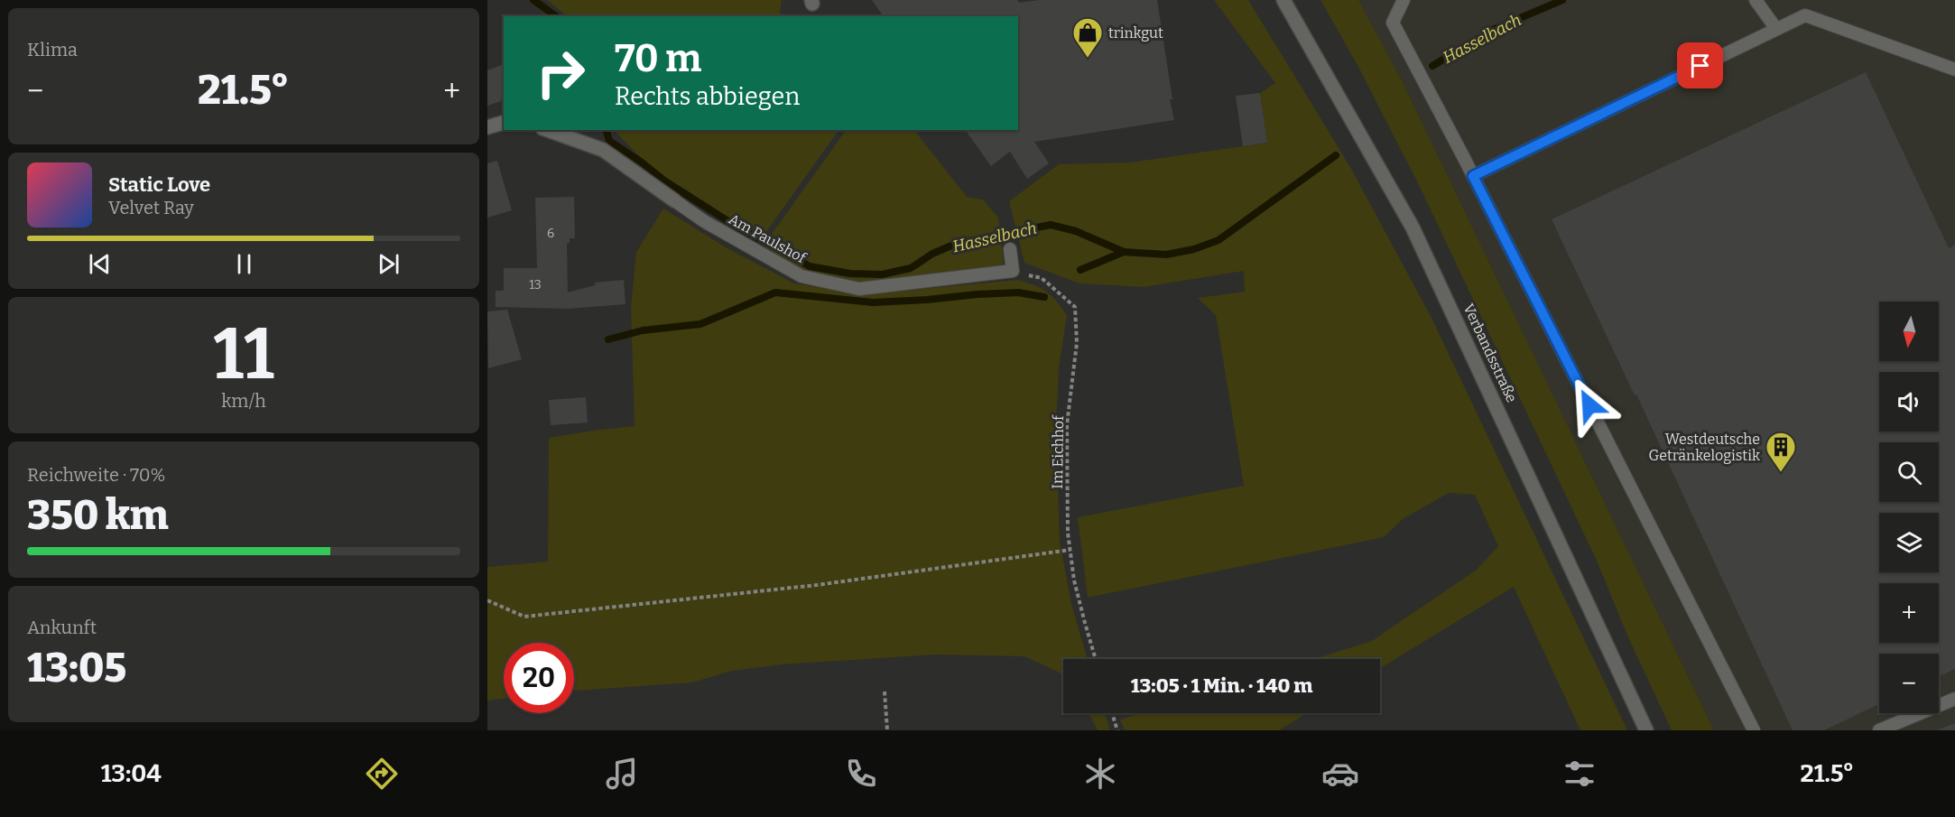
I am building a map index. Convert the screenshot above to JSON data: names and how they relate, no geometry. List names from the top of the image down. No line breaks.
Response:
{"streets":{"main road":["Am Paulshof","Verbandsstraße"],"path":["Im Eichhof"]},"crossings":[["Am Paulshof","Im Eichhof"]],"water":["Hasselbach"],"places":{"shop":["trinkgut"],"building":["Westdeutsche Getränkelogistik"]},"house_numbers":["6","13"],"north":"bottom","page":{"tile":["Klima",["11","km/h"],["Reichweite · 70%","350 km"],["Ankunft","13:05"]],"turn":["70 m","Rechts abbiegen"],"heat":["−","21.5°","+"],"song":["Static Love","Velvet Ray"],"map_buttons":["+","−"],"limit":"20","trip":"13:05 · 1 Min. · 140 m","tabs":["13:04","21.5°"]}}
